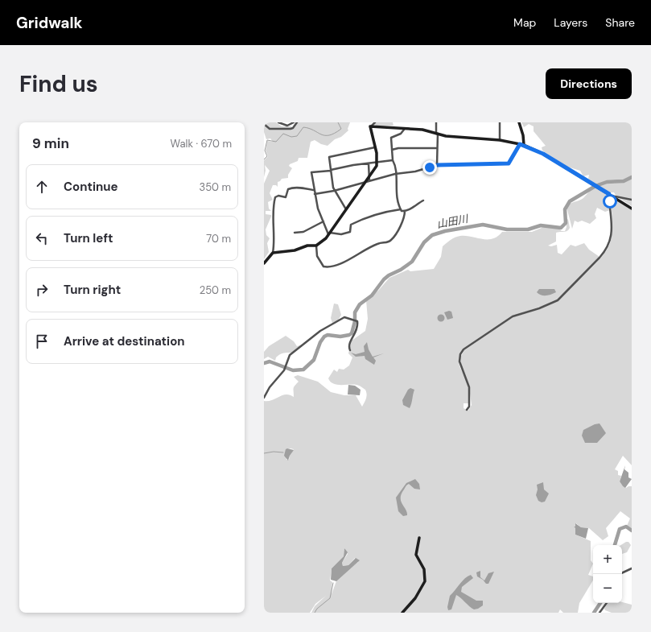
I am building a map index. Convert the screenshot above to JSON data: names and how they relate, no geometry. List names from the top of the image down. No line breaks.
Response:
{"water":["山田川"],"page":{"header":"Gridwalk","nav":["Map","Layers","Share"],"buttons":"Directions","title":"Find us","heading":["9 min","Walk · 670 m"],"list":[["Continue","350 m"],["Turn left","70 m"],["Turn right","250 m"],"Arrive at destination"],"map_buttons":["+","−"]}}
